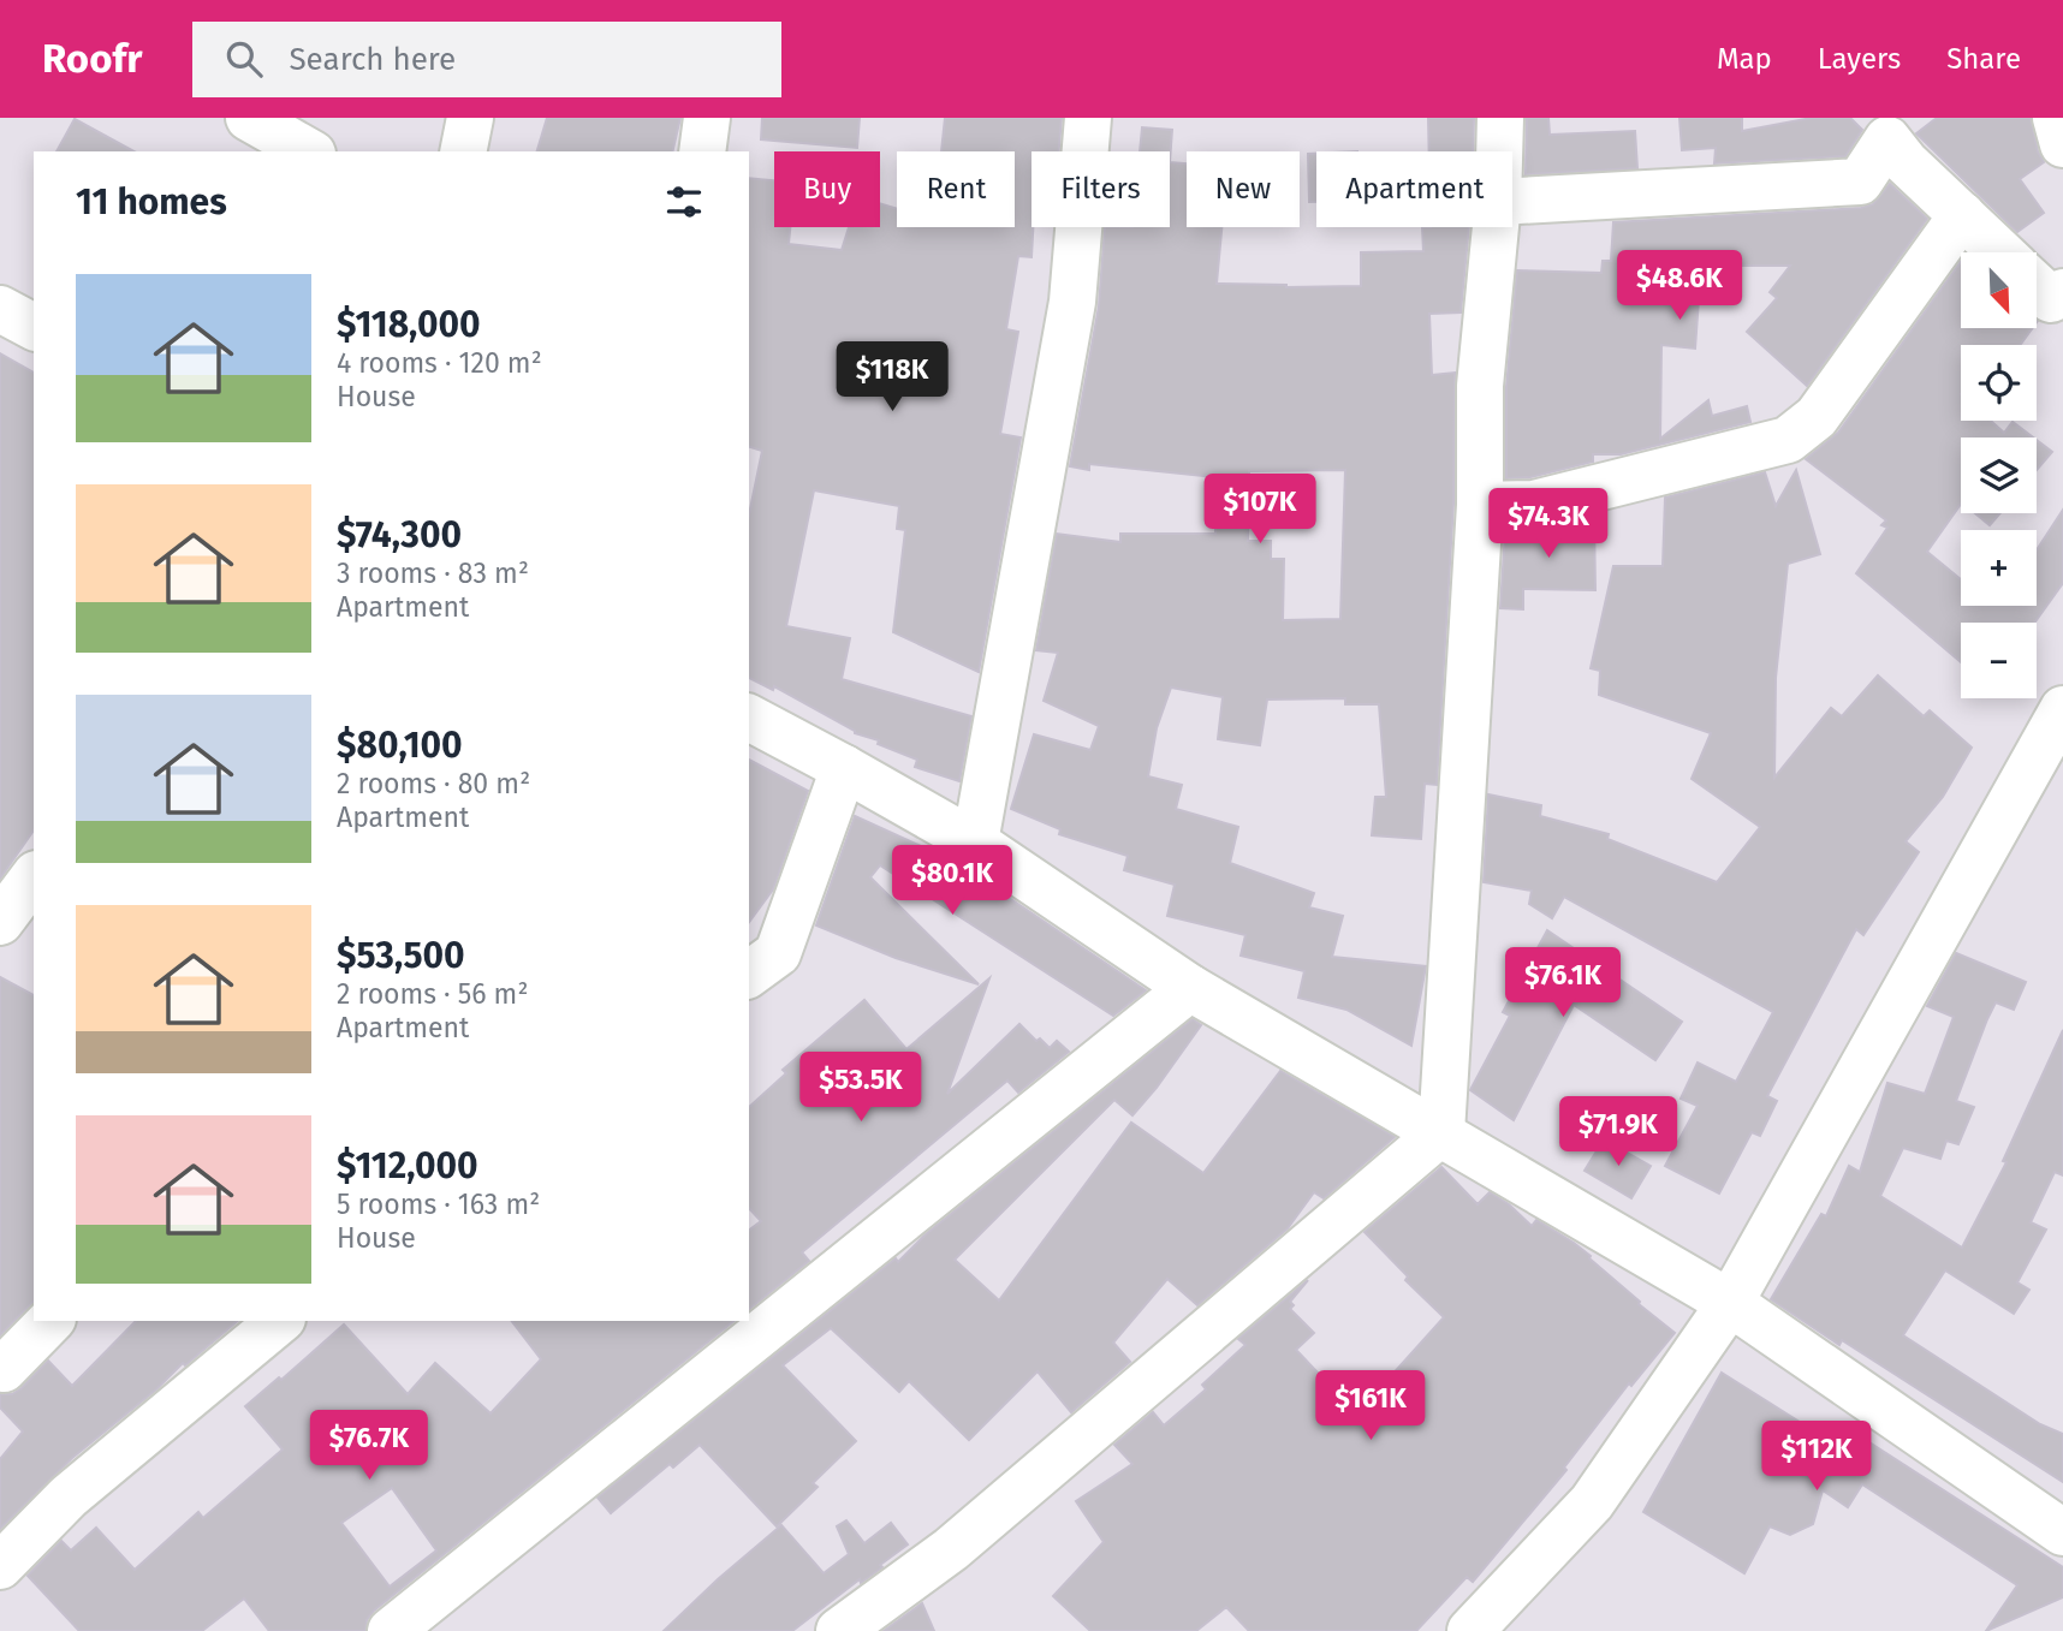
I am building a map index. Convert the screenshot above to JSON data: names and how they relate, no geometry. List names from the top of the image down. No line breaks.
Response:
{"north":"bottom right","page":{"header":"Roofr","search":"Search here","nav":["Map","Layers","Share"],"chip":["Buy","Rent","Filters","New","Apartment"],"heading":"11 homes","price":["$48.6K","$118K","$107K","$74.3K","$80.1K","$76.1K","$53.5K","$71.9K","$161K","$76.7K","$112K"],"map_buttons":["+","−"],"list":[{"name":"$118,000","note":"4 rooms · 120 m² · House"},{"name":"$74,300","note":"3 rooms · 83 m² · Apartment"},{"name":"$80,100","note":"2 rooms · 80 m² · Apartment"},{"name":"$53,500","note":"2 rooms · 56 m² · Apartment"},{"name":"$112,000","note":"5 rooms · 163 m² · House"}]}}
